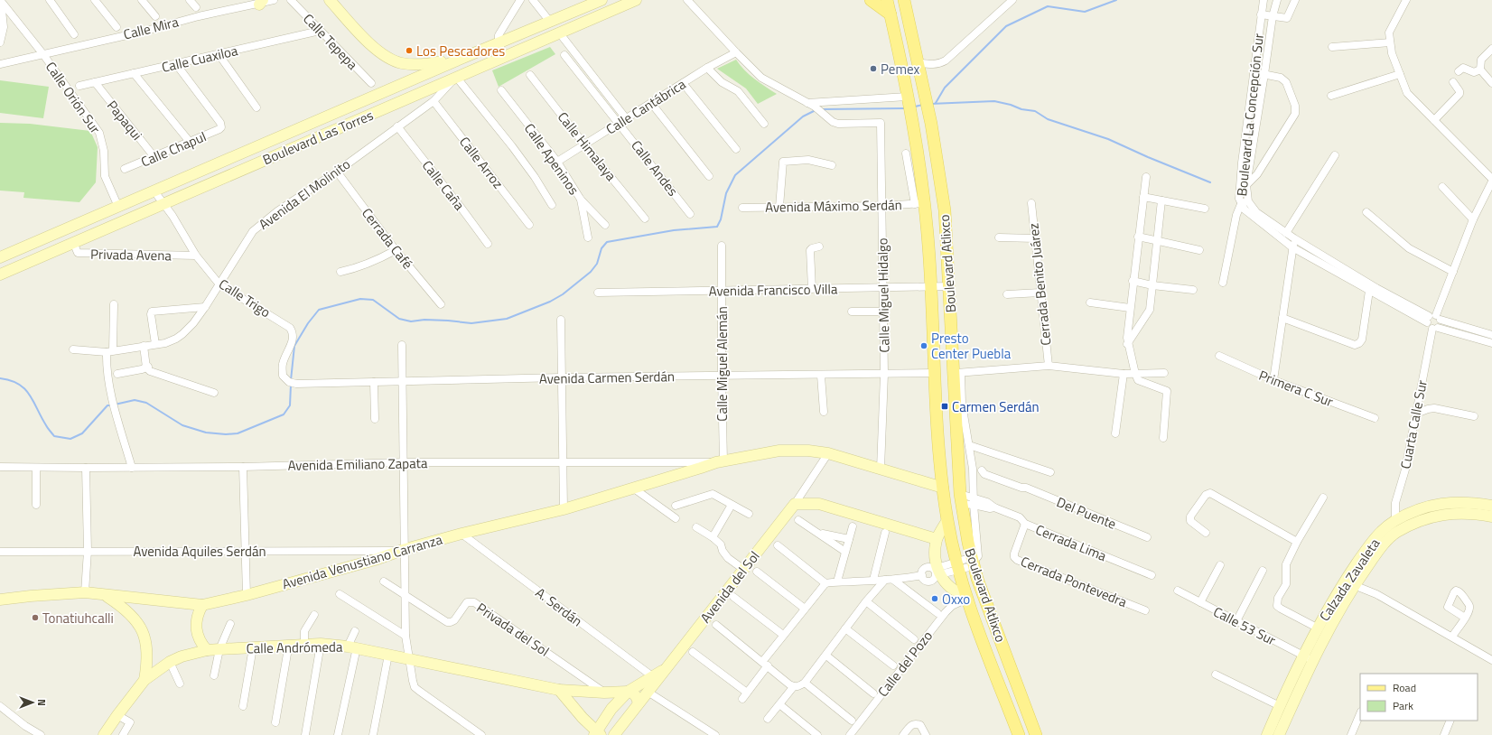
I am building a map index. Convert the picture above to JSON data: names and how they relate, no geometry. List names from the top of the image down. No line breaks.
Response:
{"streets":{"main road":["Boulevard Las Torres","Boulevard Atlixco","Avenida Venustiano Carranza","Calzada Zavaleta","Avenida del Sol","Calle Andrómeda"],"street":["Calle Mira","Calle Tepepa","Calle Cuaxiloa","Calle Orión Sur","Calle Cantábrica","Boulevard La Concepción Sur","Papaqui","Calle Himalaya","Calle Chapul","Calle Apeninos","Calle Arroz","Calle Andes","Calle Caña","Avenida El Molinito","Avenida Máximo Serdán","Cerrada Café","Privada Avena","Cerrada Benito Juárez","Avenida Francisco Villa","Calle Miguel Hidalgo","Calle Trigo","Calle Miguel Alemán","Avenida Carmen Serdán","Primera C Sur","Cuarta Calle Sur","Avenida Emiliano Zapata","Del Puente","Cerrada Lima","Avenida Aquiles Serdán","Cerrada Pontevedra","A. Serdán","Calle 53 Sur","Privada del Sol","Calle del Pozo"]},"crossings":[["Calle Mira","Calle Orión Sur"],["Calle Tepepa","Calle Cuaxiloa"],["Calle Cuaxiloa","Papaqui"],["Calle Cuaxiloa","Calle Chapul"],["Calle Orión Sur","Boulevard Las Torres"],["Calle Cantábrica","Calle Himalaya"],["Calle Cantábrica","Calle Apeninos"],["Calle Cantábrica","Calle Andes"],["Boulevard La Concepción Sur","Cuarta Calle Sur"],["Papaqui","Calle Chapul"],["Boulevard Las Torres","Avenida El Molinito"],["Boulevard Las Torres","Privada Avena"],["Boulevard Las Torres","Calle Trigo"],["Calle Arroz","Avenida El Molinito"],["Calle Caña","Avenida El Molinito"],["Avenida El Molinito","Cerrada Café"],["Avenida El Molinito","Calle Trigo"],["Avenida Máximo Serdán","Boulevard Atlixco"],["Avenida Máximo Serdán","Calle Miguel Hidalgo"],["Privada Avena","Calle Trigo"],["Boulevard Atlixco","Avenida Francisco Villa"],["Boulevard Atlixco","Avenida Carmen Serdán"],["Boulevard Atlixco","Cerrada Lima"],["Boulevard Atlixco","Calle del Pozo"],["Avenida Francisco Villa","Calle Miguel Hidalgo"],["Avenida Francisco Villa","Calle Miguel Alemán"],["Calle Miguel Hidalgo","Avenida Carmen Serdán"],["Calle Trigo","Avenida Carmen Serdán"],["Calle Miguel Alemán","Avenida Carmen Serdán"],["Calle Miguel Alemán","Avenida Emiliano Zapata"],["Calle Miguel Alemán","Avenida Venustiano Carranza"],["Cuarta Calle Sur","Calzada Zavaleta"],["Avenida Emiliano Zapata","Avenida Venustiano Carranza"],["Cerrada Lima","Cerrada Pontevedra"],["Avenida Aquiles Serdán","Avenida Venustiano Carranza"],["Avenida Venustiano Carranza","A. Serdán"],["Calzada Zavaleta","Calle 53 Sur"],["Avenida del Sol","A. Serdán"],["Avenida del Sol","Calle Andrómeda"],["Privada del Sol","Calle Andrómeda"]],"places":{"other":["Los Pescadores","Pemex","Presto Center Puebla","Oxxo","Tonatiuhcalli"],"transit":["Carmen Serdán"]},"legend":["Road","Park"],"north":"right"}
